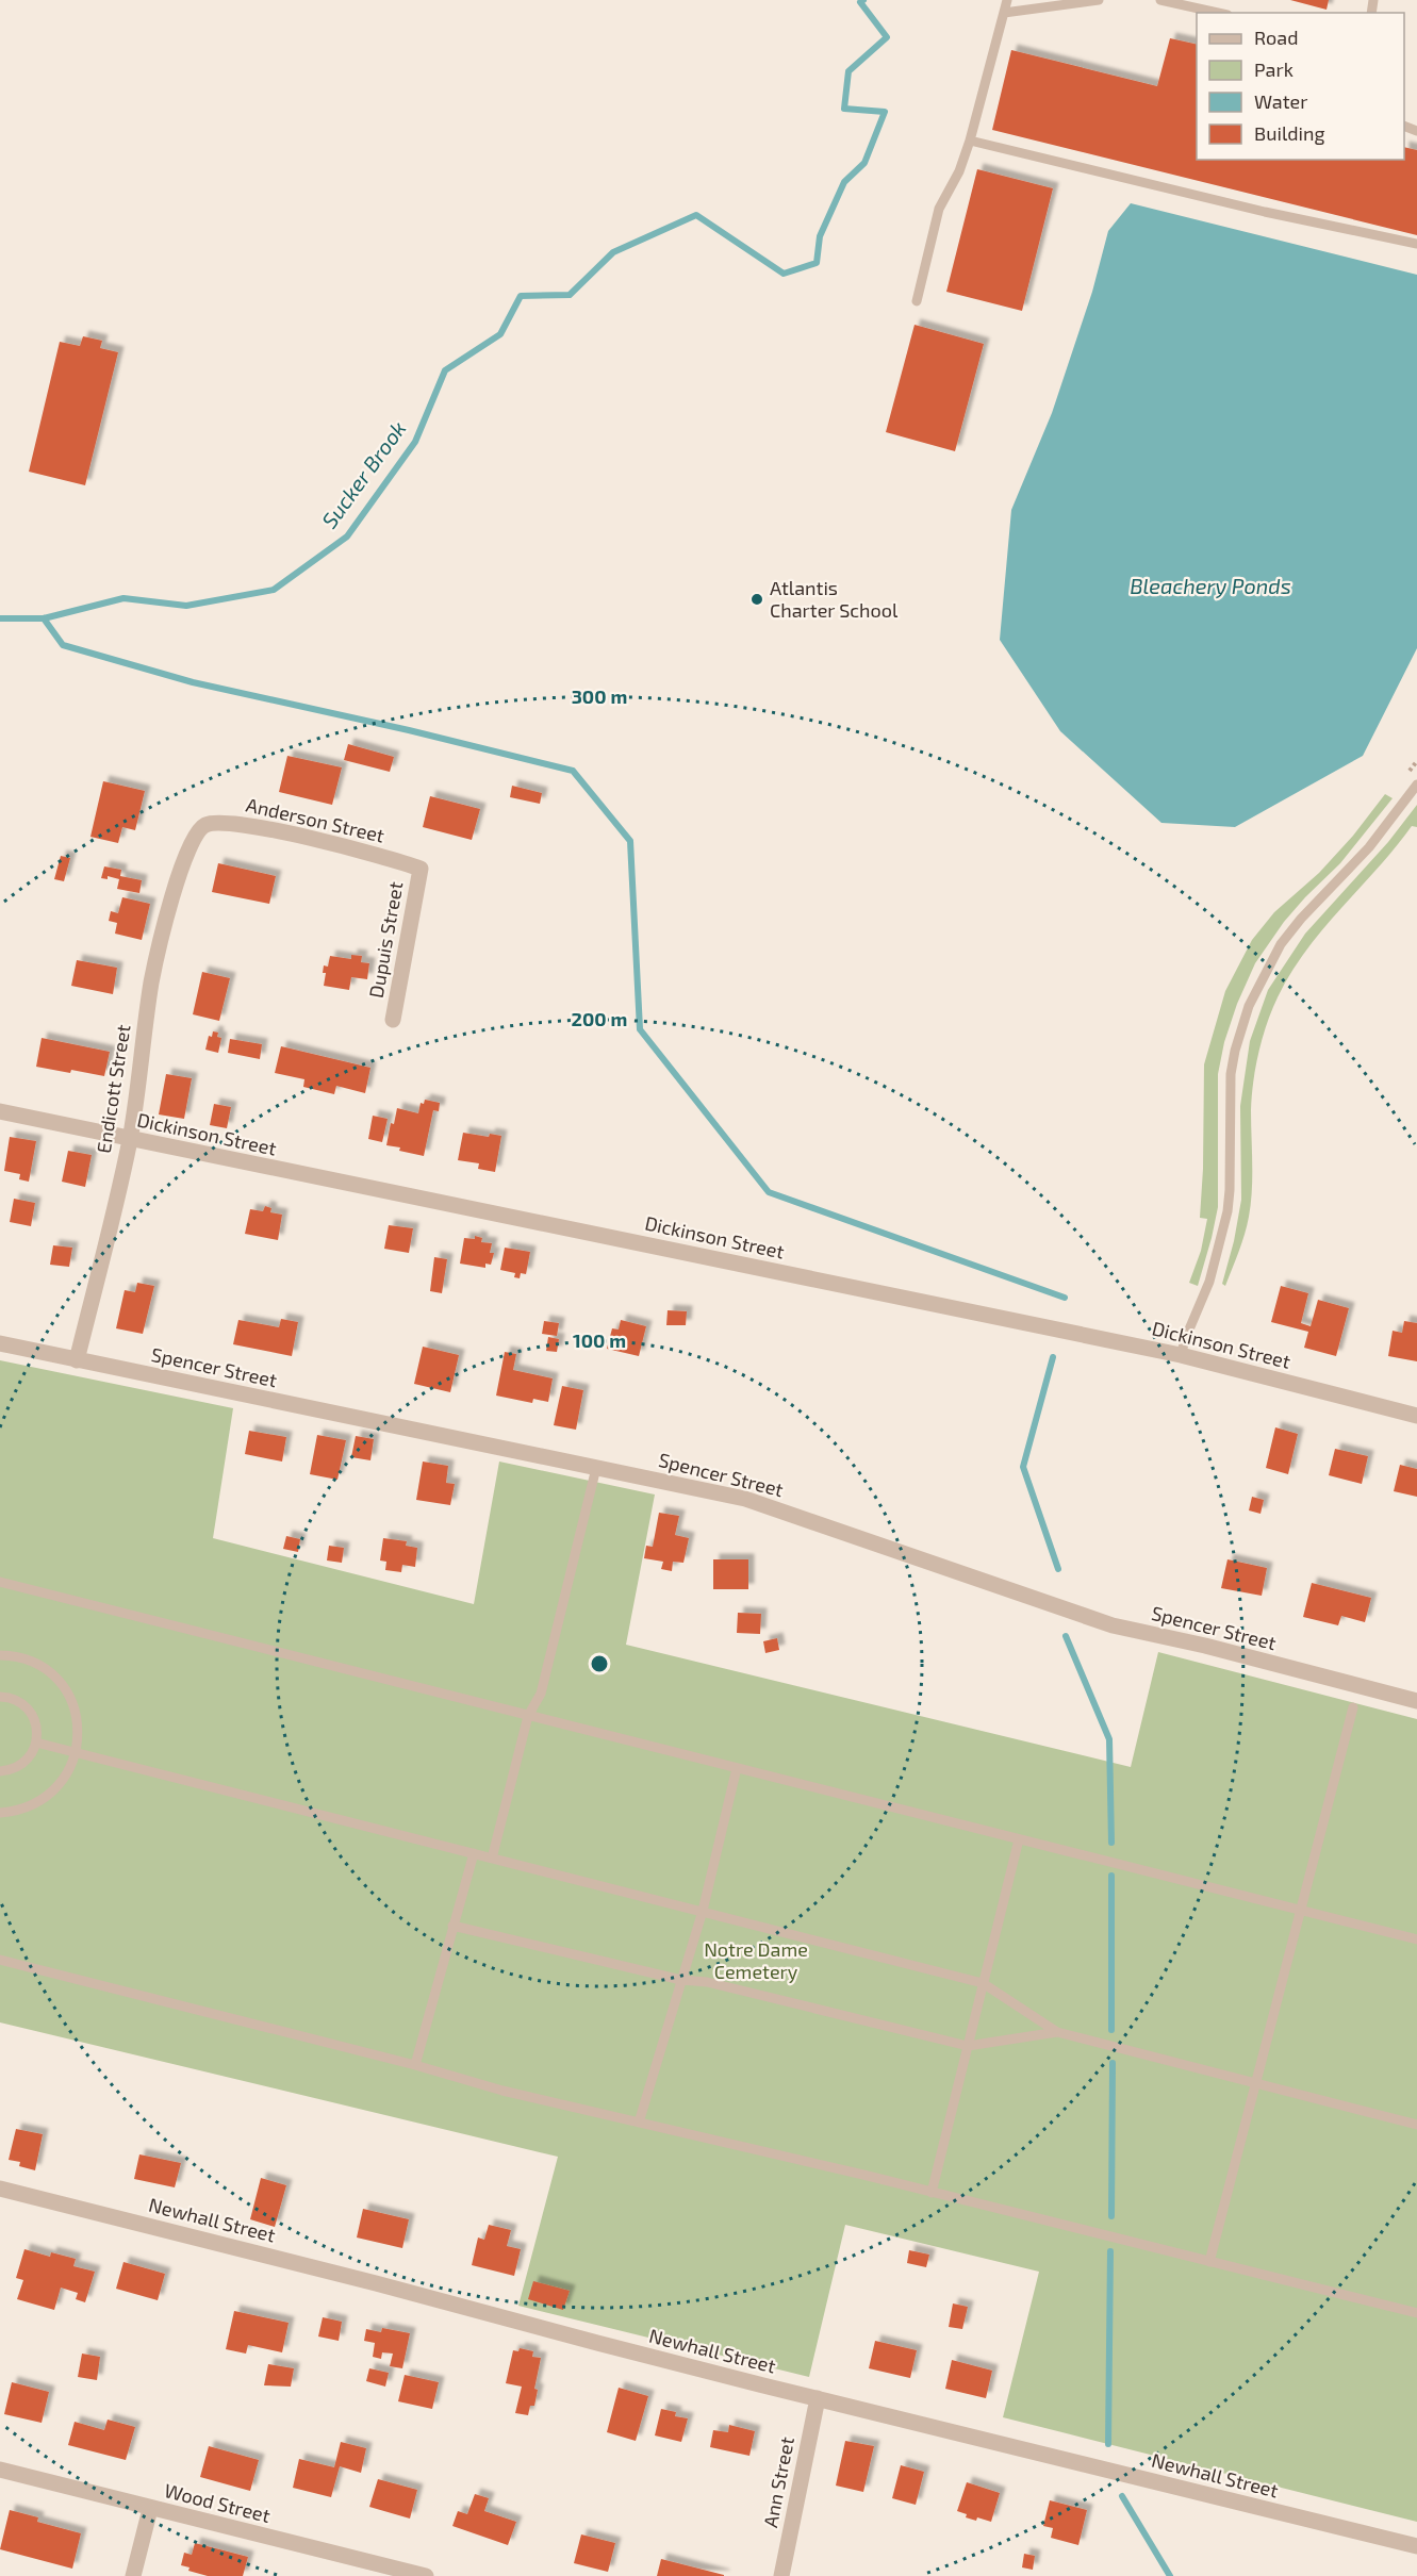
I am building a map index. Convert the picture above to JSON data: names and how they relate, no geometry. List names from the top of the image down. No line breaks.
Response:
{"streets":{"street":["Anderson Street","Dupuis Street","Endicott Street","Dickinson Street","Spencer Street","Newhall Street","Ann Street","Wood Street"]},"crossings":[["Anderson Street","Dupuis Street"],["Anderson Street","Endicott Street"],["Endicott Street","Dickinson Street"],["Endicott Street","Spencer Street"],["Newhall Street","Ann Street"]],"water":["Sucker Brook","Bleachery Ponds"],"parks":["Notre Dame Cemetery"],"places":["Atlantis Charter School"],"legend":["Road","Park","Water","Building"],"rings":["300 m","200 m","100 m"]}
